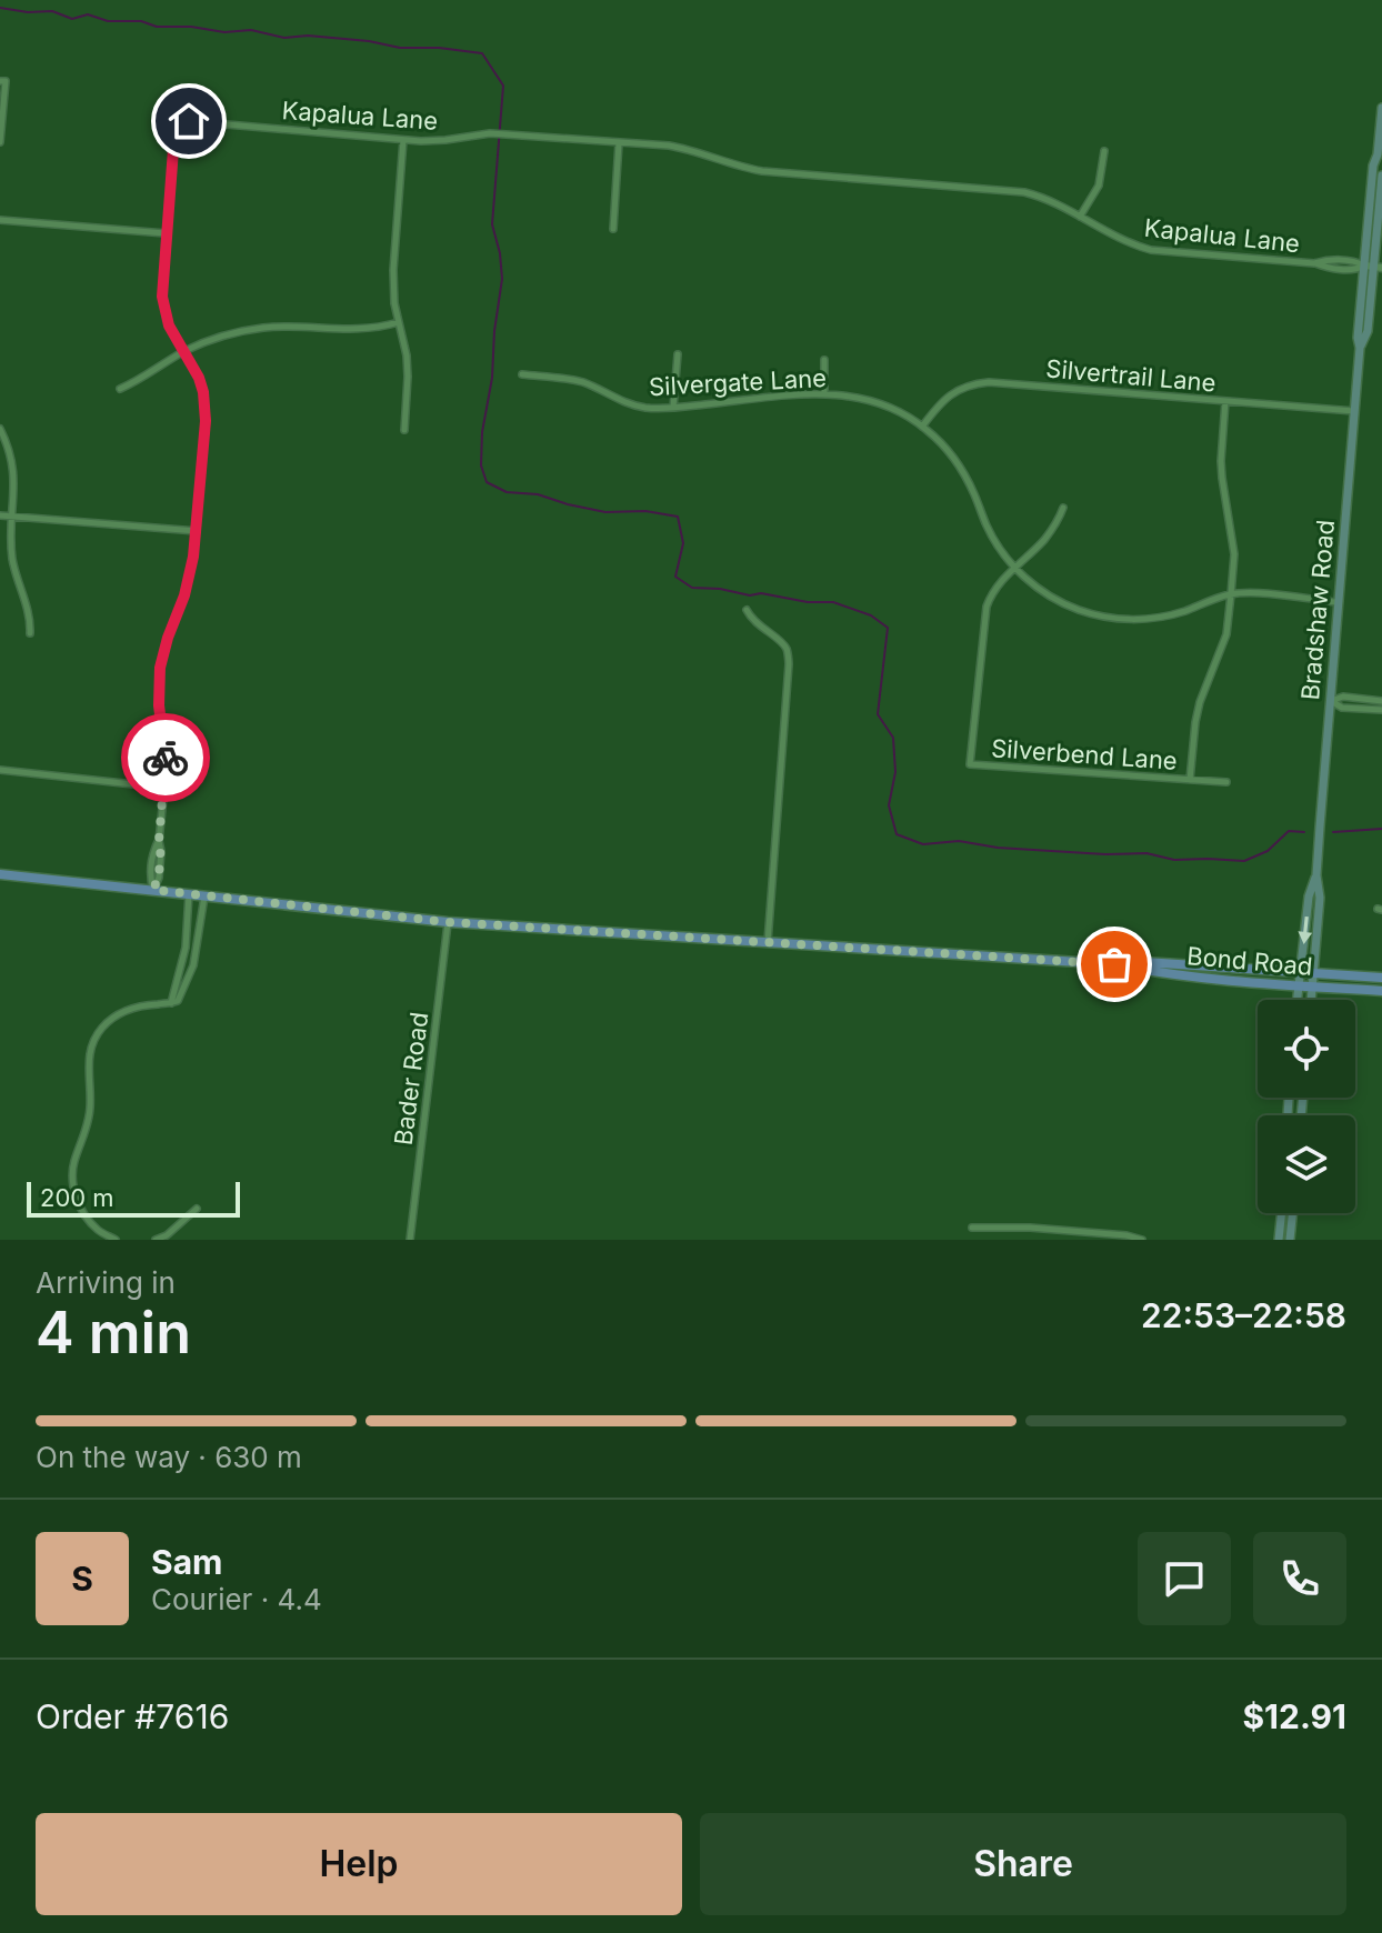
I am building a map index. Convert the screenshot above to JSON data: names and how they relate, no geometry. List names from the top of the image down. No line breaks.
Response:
{"streets":{"main road":["Bradshaw Road","Bond Road"],"street":["Kapalua Lane","Silvertrail Lane","Silvergate Lane","Silverbend Lane","Bader Road"]},"crossings":[["Kapalua Lane","Bradshaw Road"],["Kapalua Lane","Bond Road"],["Silvertrail Lane","Silvergate Lane"],["Silvertrail Lane","Bradshaw Road"],["Silvertrail Lane","Silverbend Lane"],["Silvergate Lane","Bradshaw Road"],["Silvergate Lane","Silverbend Lane"],["Bradshaw Road","Bond Road"],["Bond Road","Bader Road"]],"scale_bar":"200 m","page":{"scale":"200 m","heading":["4 min","Arriving in","22:53–22:58"],"panel":["Sam","Courier · 4.4","Order #7616","$12.91"],"bar":"On the way · 630 m","round":"S","buttons":["Help","Share"]}}
